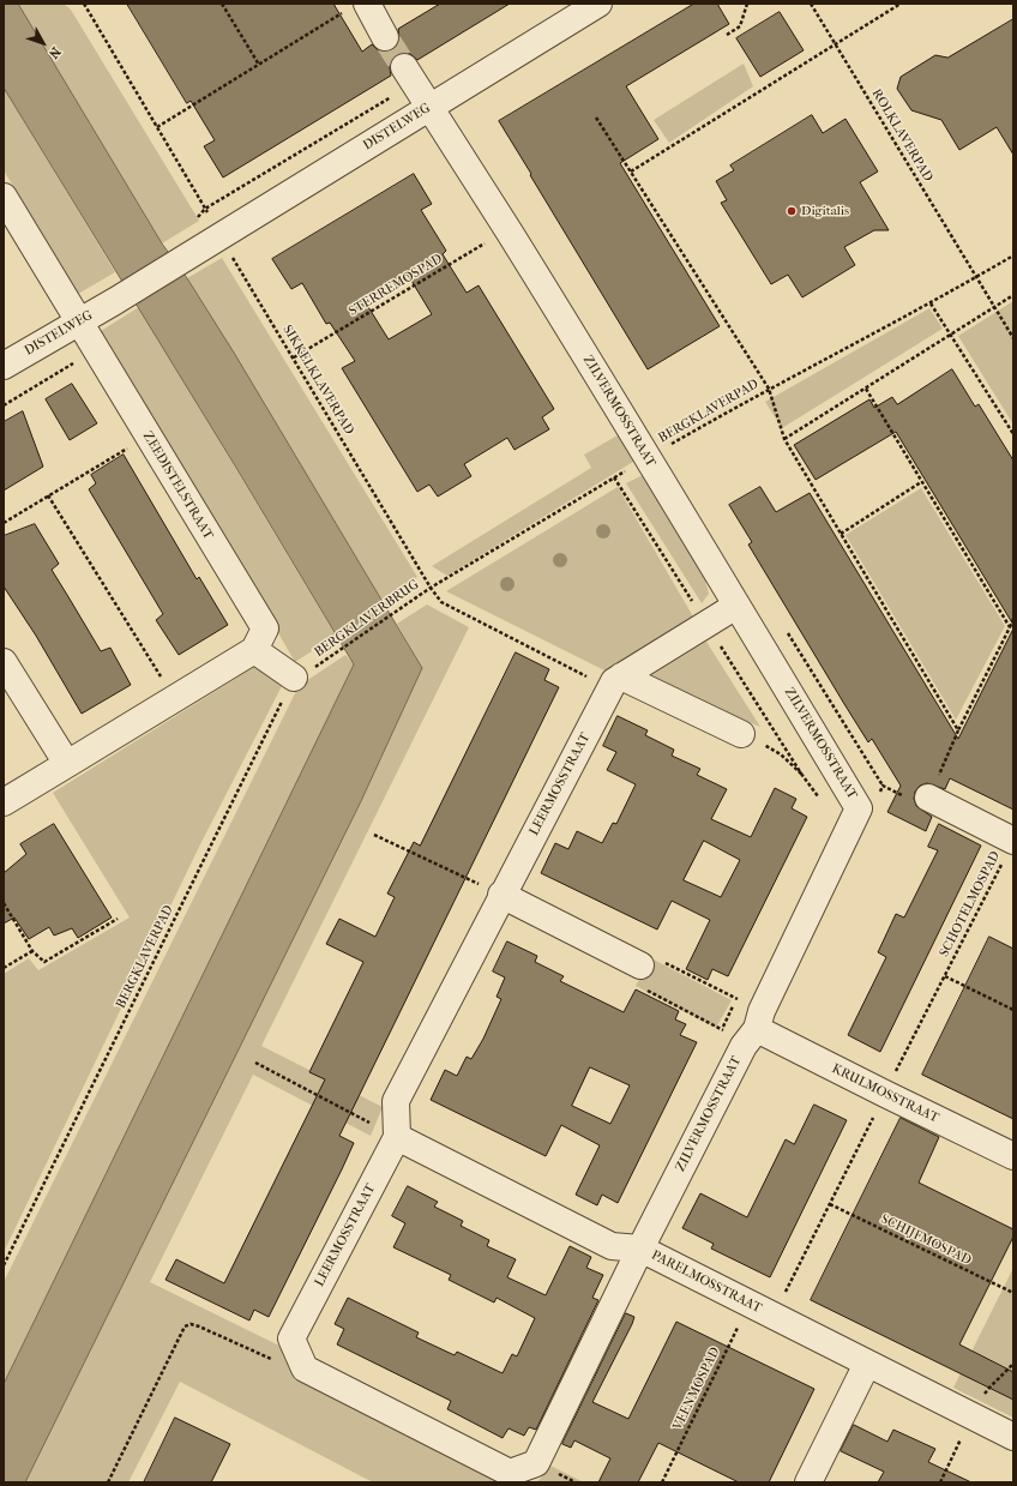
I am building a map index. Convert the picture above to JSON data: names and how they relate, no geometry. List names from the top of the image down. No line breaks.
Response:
{"streets":{"street":["DISTELWEG","ZILVERMOSSTRAAT","ZEEDISTELSTRAAT","LEERMOSSTRAAT","KRULMOSSTRAAT","PARELMOSSTRAAT"],"path":["ROLKLAVERPAD","STERREMOSPAD","SIKKELKLAVERPAD","BERGKLAVERPAD","BERGKLAVERBRUG","SCHOTELMOSPAD","SCHIJFMOSPAD","VEENMOSPAD"]},"crossings":[["DISTELWEG","SIKKELKLAVERPAD"],["DISTELWEG","ZILVERMOSSTRAAT"],["DISTELWEG","ZEEDISTELSTRAAT"],["ROLKLAVERPAD","BERGKLAVERPAD"],["STERREMOSPAD","SIKKELKLAVERPAD"],["STERREMOSPAD","ZILVERMOSSTRAAT"],["SIKKELKLAVERPAD","BERGKLAVERPAD"],["SIKKELKLAVERPAD","BERGKLAVERBRUG"],["SIKKELKLAVERPAD","LEERMOSSTRAAT"],["ZILVERMOSSTRAAT","BERGKLAVERPAD"],["ZILVERMOSSTRAAT","LEERMOSSTRAAT"],["ZILVERMOSSTRAAT","KRULMOSSTRAAT"],["ZILVERMOSSTRAAT","PARELMOSSTRAAT"],["BERGKLAVERPAD","BERGKLAVERBRUG"],["LEERMOSSTRAAT","PARELMOSSTRAAT"],["SCHOTELMOSPAD","KRULMOSSTRAAT"],["PARELMOSSTRAAT","VEENMOSPAD"]],"places":["Digitalis"],"north":"bottom right"}
